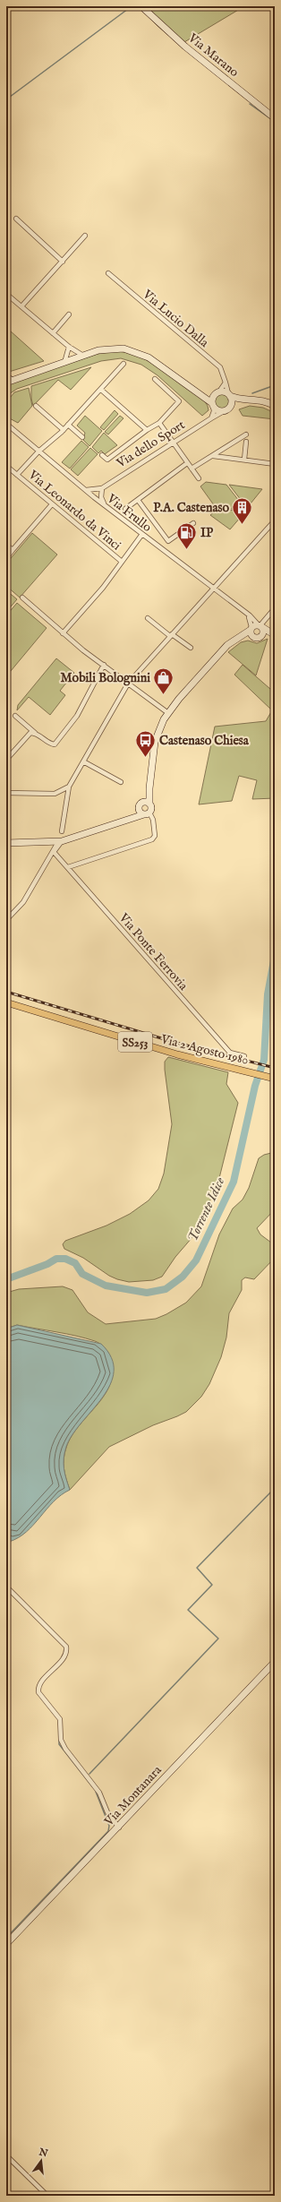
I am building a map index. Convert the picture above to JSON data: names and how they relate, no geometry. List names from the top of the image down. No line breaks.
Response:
{"streets":{"main road":["SS253","Via 2 Agosto 1980"],"street":["Via Marano","Via Lucio Dalla","Via dello Sport","Via Leonardo da Vinci","Via Frullo","Via Ponte Ferrovia","Via Montanara"]},"crossings":[["Via Lucio Dalla","Via dello Sport"],["Via dello Sport","Via Frullo"],["Via Leonardo da Vinci","Via Frullo"]],"water":["Torrente Idice"],"places":{"building":["P.A. Castenaso"],"fuel station":["IP"],"shop":["Mobili Bolognini"],"bus stop":["Castenaso Chiesa"]},"north":"top"}
